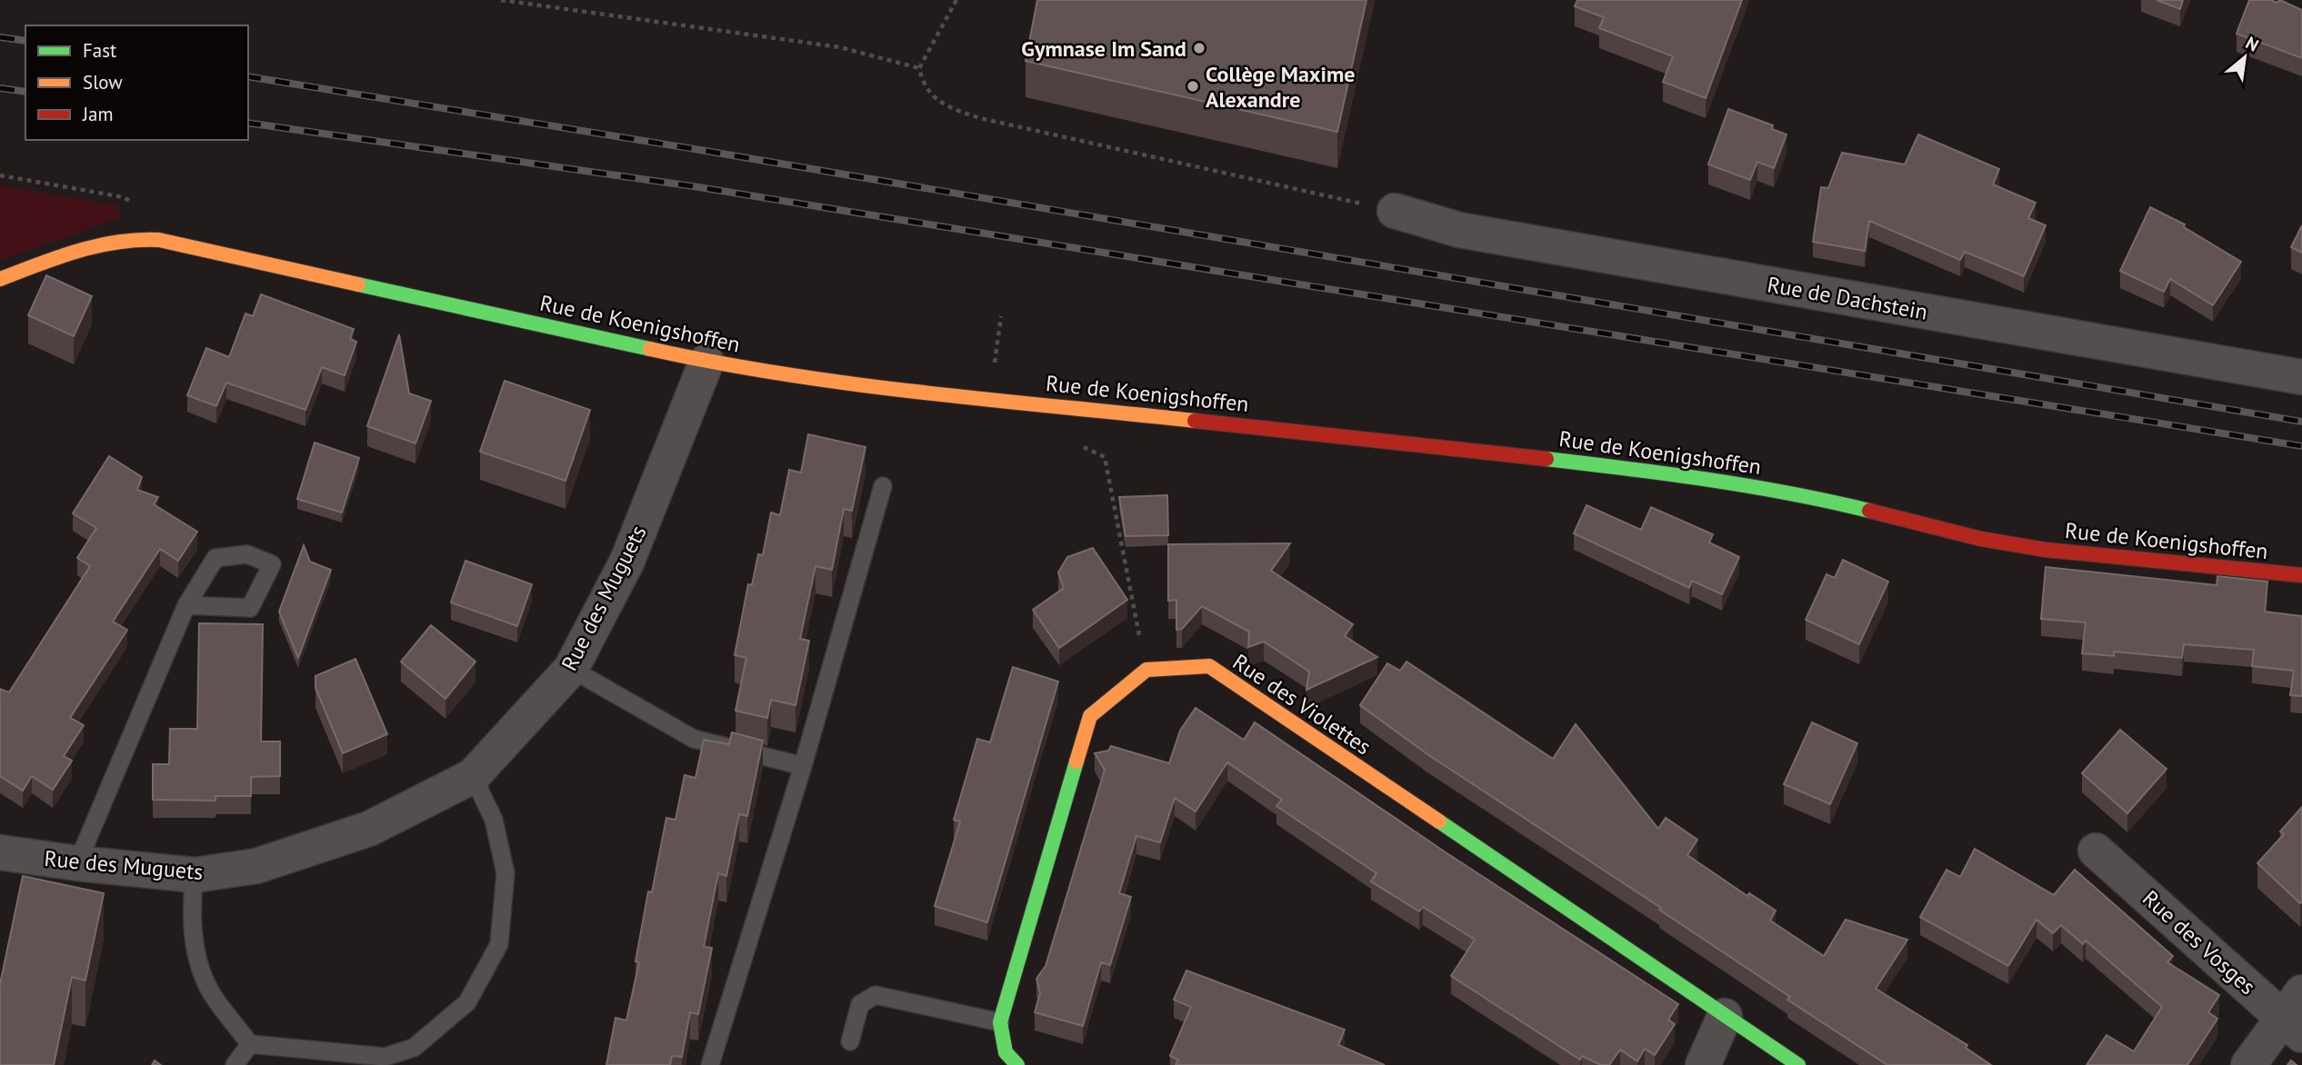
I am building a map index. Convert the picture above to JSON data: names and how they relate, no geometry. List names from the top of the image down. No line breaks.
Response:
{"streets":{"street":["Rue de Dachstein","Rue de Koenigshoffen","Rue des Muguets","Rue des Violettes","Rue des Vosges"]},"crossings":[["Rue de Koenigshoffen","Rue des Muguets"]],"places":["Gymnase Im Sand","Collège Maxime Alexandre"],"legend":["Fast","Slow","Jam"],"north":"top right"}
